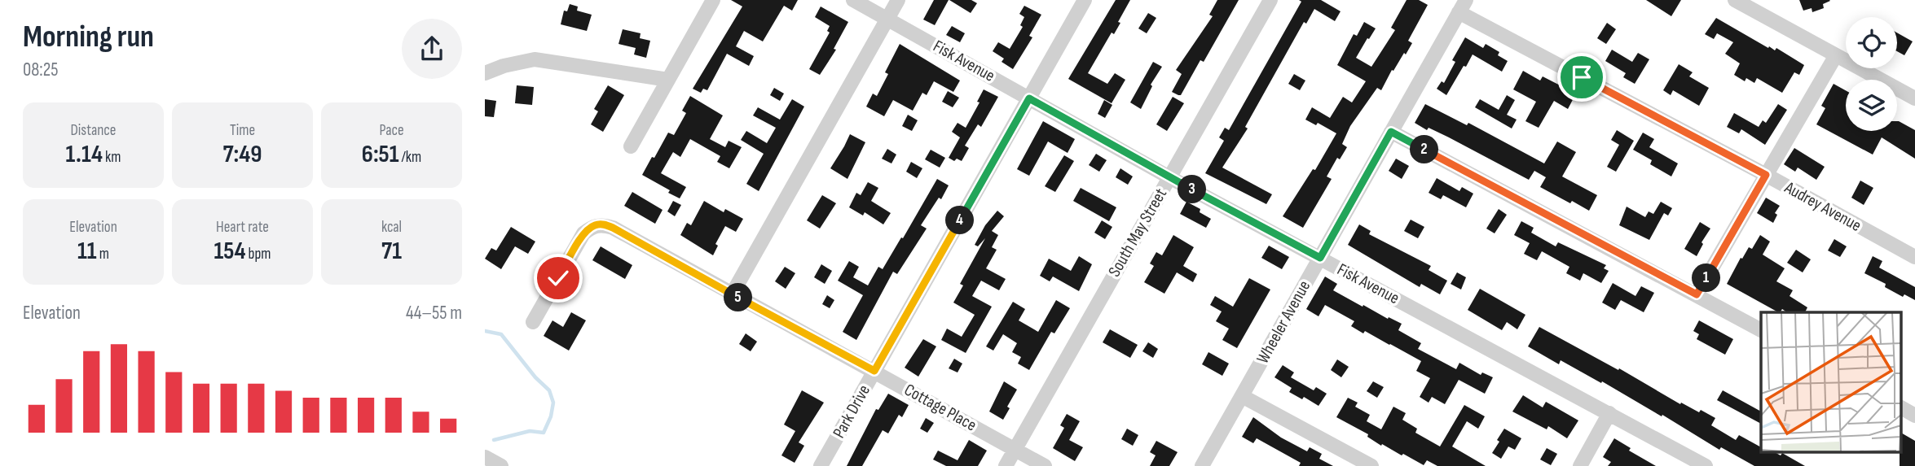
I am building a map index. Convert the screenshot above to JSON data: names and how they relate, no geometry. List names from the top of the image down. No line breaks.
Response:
{"streets":{"street":["Fisk Avenue","Audrey Avenue","South May Street","Wheeler Avenue","Cottage Place","Park Drive"]},"crossings":[["Fisk Avenue","South May Street"],["Fisk Avenue","Wheeler Avenue"],["Fisk Avenue","Park Drive"],["Audrey Avenue","Wheeler Avenue"],["South May Street","Cottage Place"],["Cottage Place","Park Drive"]],"page":{"heading":["Morning run","08:25"],"stats":[["Distance","1.14 km"],["Time","7:49"],["Pace","6:51 /km"],["Elevation","11 m"],["Heart rate","154 bpm"],["kcal","71"]],"pins":["2","3","4","1","5"],"chart":["Elevation","44–55 m"]}}
